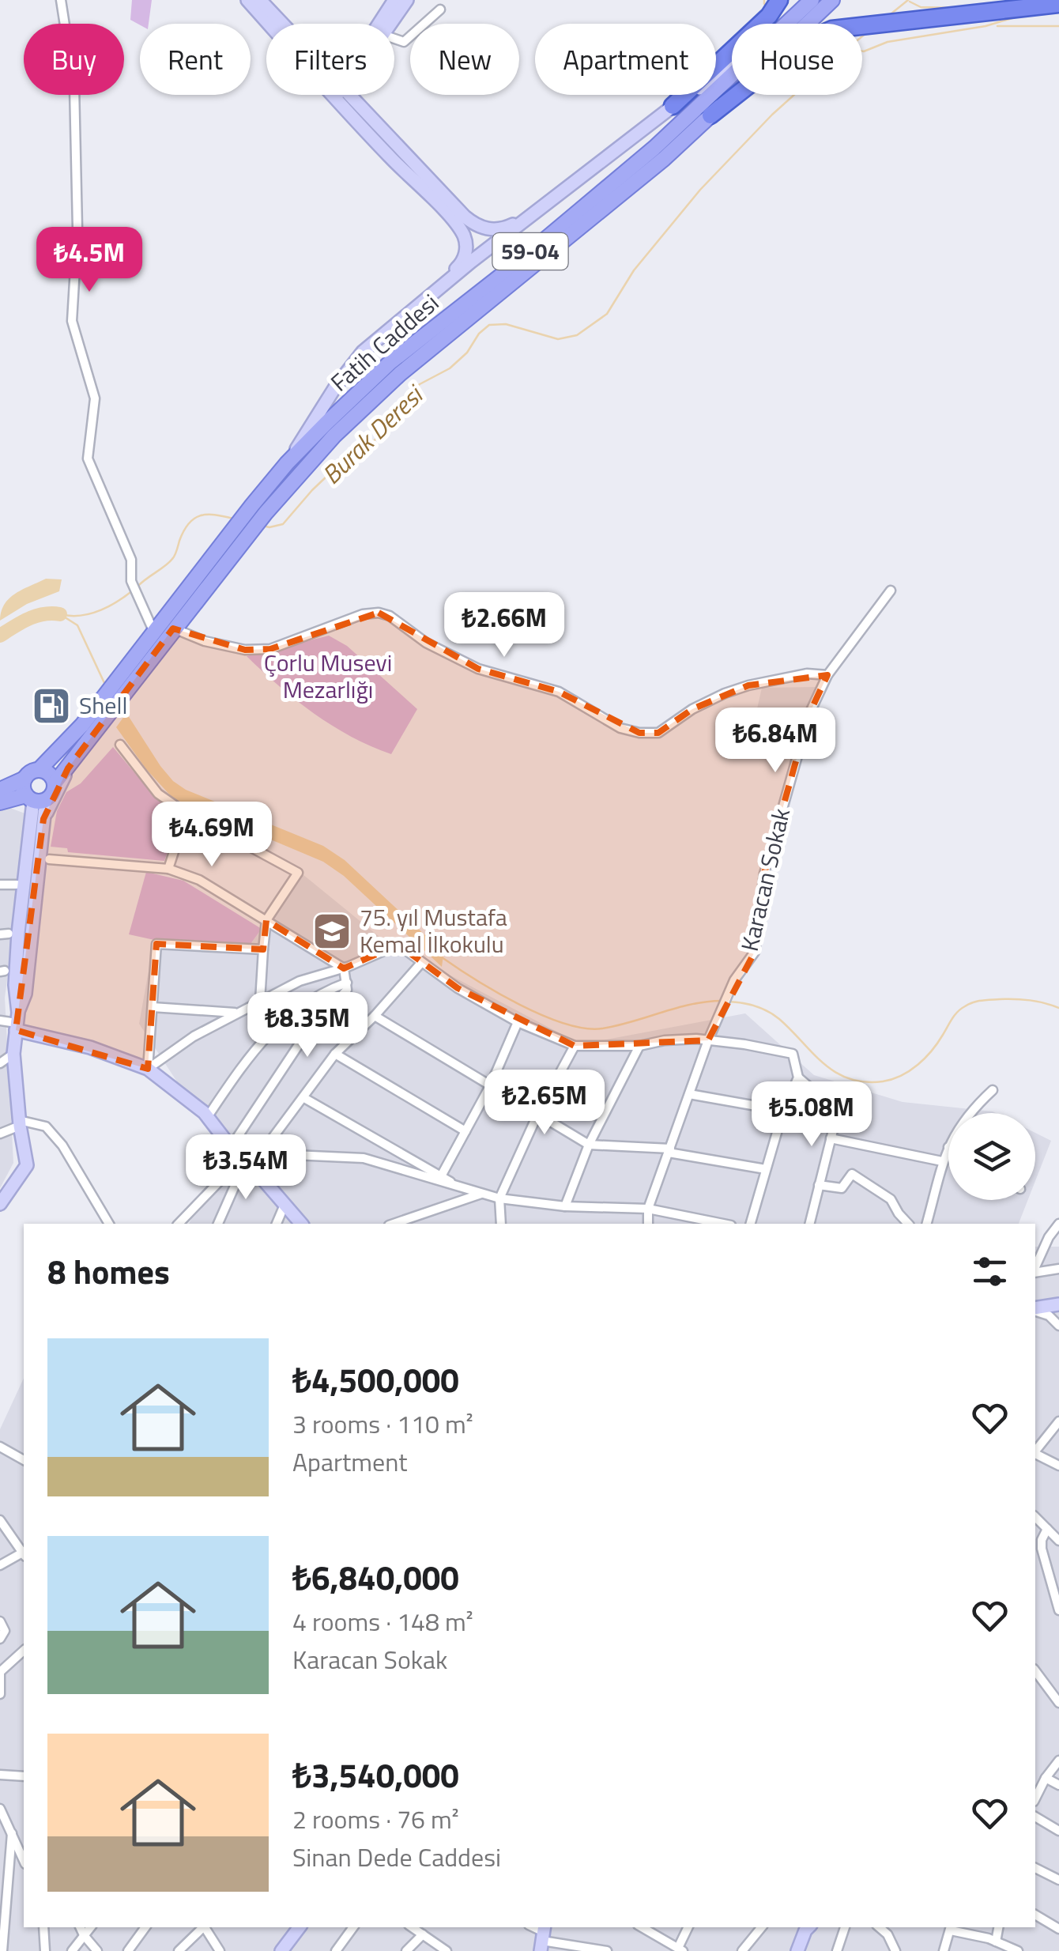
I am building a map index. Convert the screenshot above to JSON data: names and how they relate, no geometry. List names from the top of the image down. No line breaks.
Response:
{"streets":{"main road":["59-04","Fatih Caddesi"],"street":["Karacan Sokak"]},"water":["Burak Deresi"],"parks":["Çorlu Musevi Mezarlığı"],"places":{"fuel station":["Shell"],"school or university":["75. yıl Mustafa Kemal İlkokulu"]},"page":{"chip":["Buy","Rent","Filters","New","Apartment","House"],"price":["₺4.5M","₺2.66M","₺6.84M","₺4.69M","₺8.35M","₺2.65M","₺5.08M","₺3.54M"],"heading":"8 homes","list":[{"name":"₺4,500,000","note":"3 rooms · 110 m² · Apartment"},{"name":"₺6,840,000","note":"4 rooms · 148 m² · Karacan Sokak"},{"name":"₺3,540,000","note":"2 rooms · 76 m² · Sinan Dede Caddesi"}]}}
